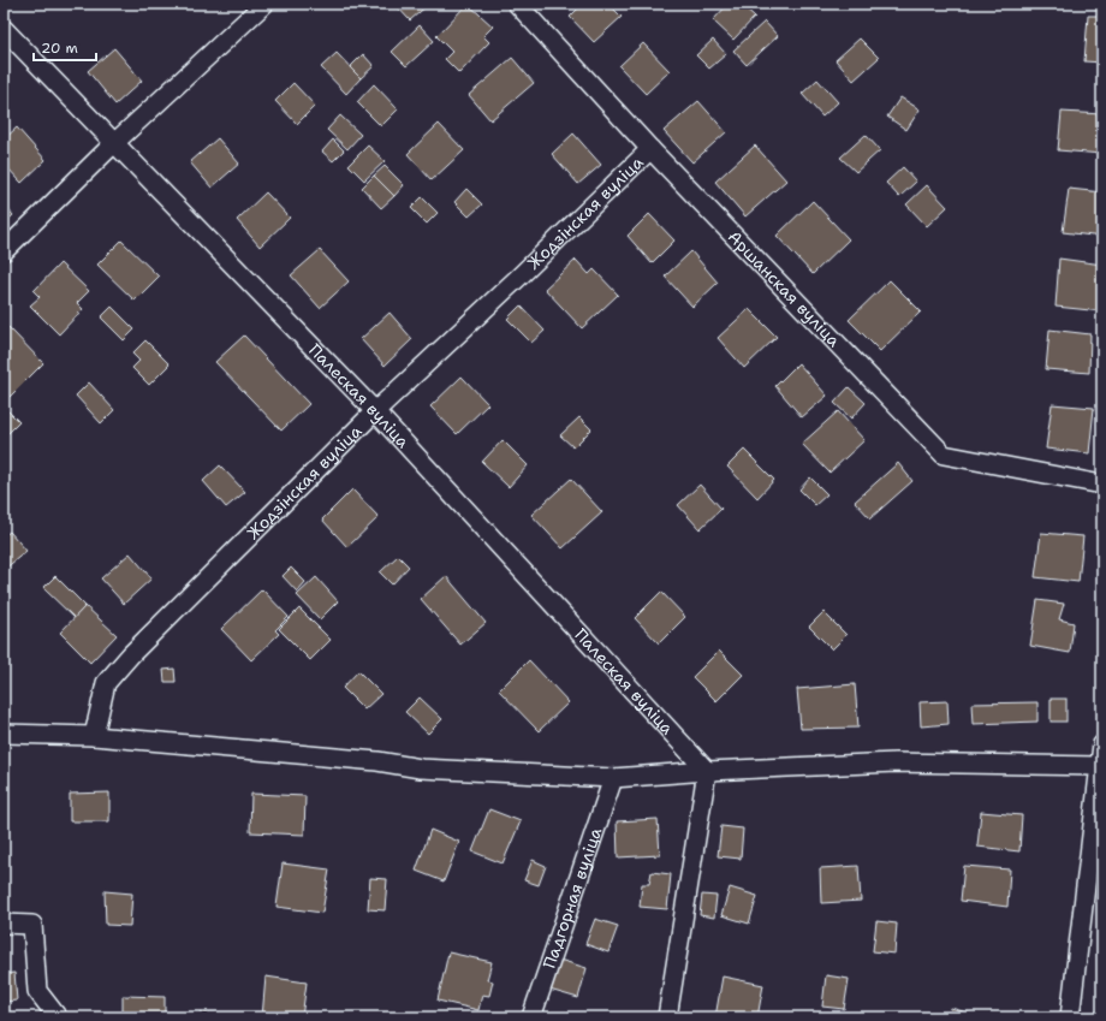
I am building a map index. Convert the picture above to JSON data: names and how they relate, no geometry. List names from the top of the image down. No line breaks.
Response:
{"streets":{"street":["Жодзінская вуліца","Аршанская вуліца","Палеская вуліца","Падгорная вуліца"]},"crossings":[["Жодзінская вуліца","Аршанская вуліца"],["Жодзінская вуліца","Палеская вуліца"]],"scale_bar":"20 m"}
